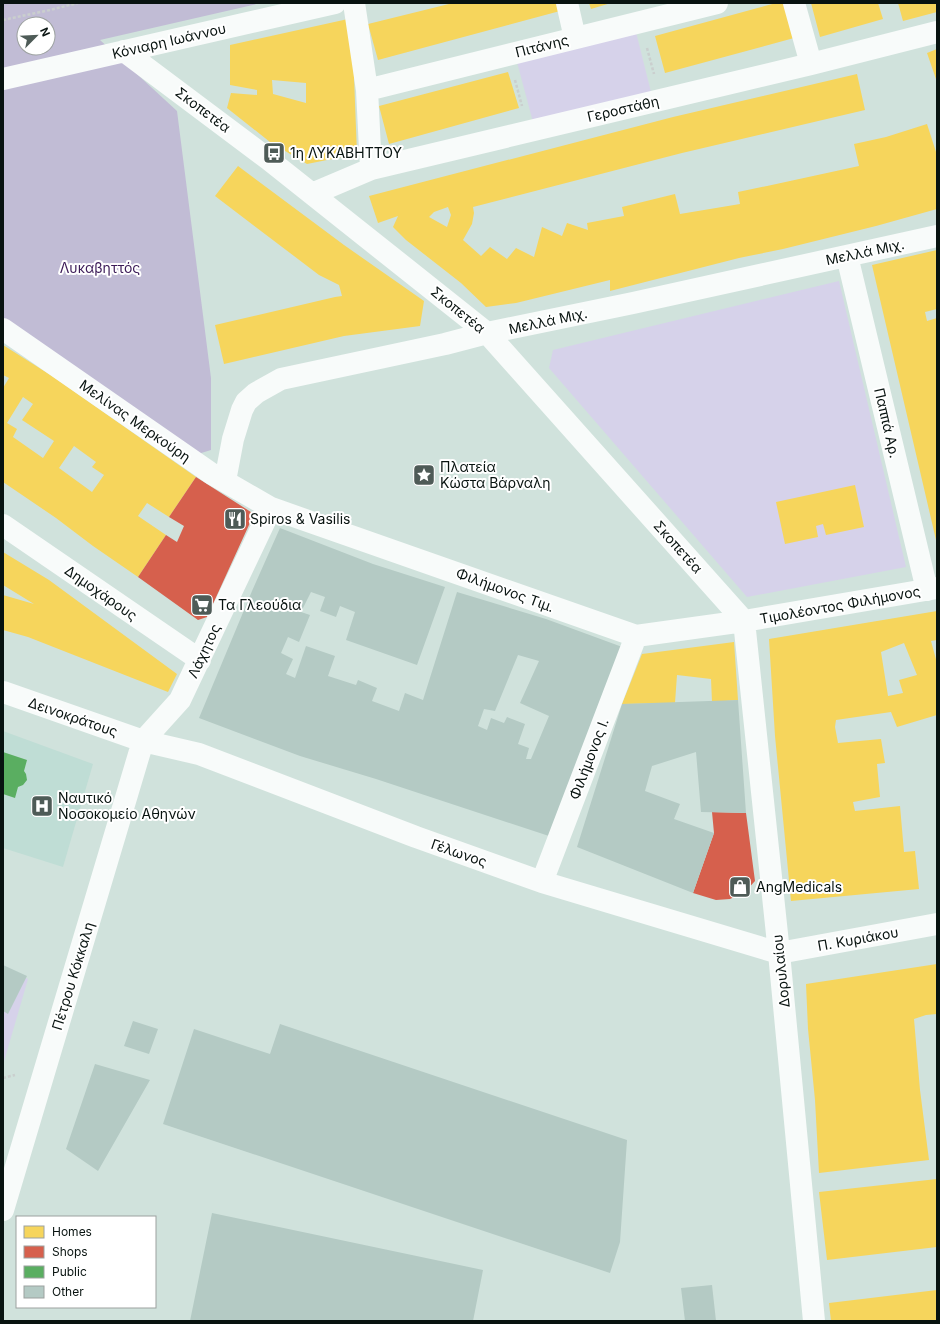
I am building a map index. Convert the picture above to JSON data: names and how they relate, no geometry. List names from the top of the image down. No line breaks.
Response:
{"streets":{"street":["Κόνιαρη Ιωάννου","Πιτάνης","Γεροστάθη","Σκοπετέα","Μελλά Μιχ.","Μελίνας Μερκούρη","Παππά Αρ.","Φιλήμονος Τιμ.","Δημοχάρους","Τιμoλέοντος Φιλήμονος","Λάχητος","Δεινοκράτους","Φιλήμονος Ι.","Γέλωνος","Π. Κυριάκου","Δορυλαίου","Πέτρου Κόκκαλη"]},"crossings":[["Κόνιαρη Ιωάννου","Σκοπετέα"],["Γεροστάθη","Σκοπετέα"],["Σκοπετέα","Μελλά Μιχ."],["Σκοπετέα","Φιλήμονος Τιμ."],["Σκοπετέα","Τιμoλέοντος Φιλήμονος"],["Σκοπετέα","Δορυλαίου"],["Μελλά Μιχ.","Μελίνας Μερκούρη"],["Μελλά Μιχ.","Παππά Αρ."],["Μελίνας Μερκούρη","Φιλήμονος Τιμ."],["Μελίνας Μερκούρη","Λάχητος"],["Παππά Αρ.","Τιμoλέοντος Φιλήμονος"],["Φιλήμονος Τιμ.","Τιμoλέοντος Φιλήμονος"],["Φιλήμονος Τιμ.","Λάχητος"],["Φιλήμονος Τιμ.","Φιλήμονος Ι."],["Φιλήμονος Τιμ.","Δορυλαίου"],["Δημοχάρους","Λάχητος"],["Τιμoλέοντος Φιλήμονος","Δορυλαίου"],["Λάχητος","Δεινοκράτους"],["Λάχητος","Γέλωνος"],["Λάχητος","Πέτρου Κόκκαλη"],["Δεινοκράτους","Γέλωνος"],["Δεινοκράτους","Πέτρου Κόκκαλη"],["Φιλήμονος Ι.","Γέλωνος"],["Γέλωνος","Π. Κυριάκου"],["Γέλωνος","Δορυλαίου"],["Γέλωνος","Πέτρου Κόκκαλη"],["Π. Κυριάκου","Δορυλαίου"]],"parks":["Λυκαβηττός"],"places":{"bus stop":["1η ΛΥΚΑΒΗΤΤΟΥ"],"place":["Πλατεία Κώστα Βάρναλη"],"restaurant":["Spiros & Vasilis"],"supermarket":["Τα Γλεούδια"],"hospital":["Ναυτικό Νοσοκομείο Αθηνών"],"shop":["AngMedicals"]},"legend":["Homes","Shops","Public","Other"],"north":"top right"}
